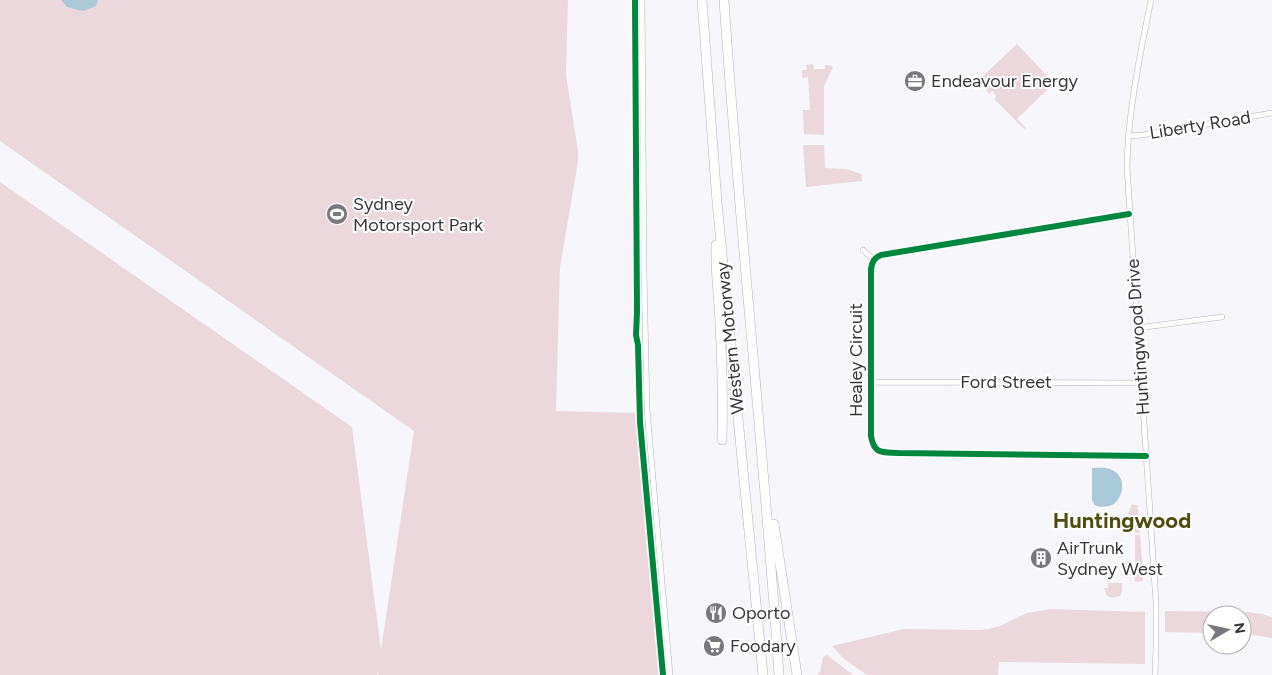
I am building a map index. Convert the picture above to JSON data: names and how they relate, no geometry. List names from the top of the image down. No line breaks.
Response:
{"streets":{"highway":["Western Motorway"],"street":["Liberty Road","Huntingwood Drive","Healey Circuit","Ford Street"]},"crossings":[["Liberty Road","Huntingwood Drive"],["Huntingwood Drive","Healey Circuit"],["Huntingwood Drive","Ford Street"],["Healey Circuit","Ford Street"]],"districts":["Huntingwood"],"places":{"office":["Endeavour Energy"],"sports":["Sydney Motorsport Park"],"building":["AirTrunk Sydney West"],"restaurant":["Oporto"],"supermarket":["Foodary"]},"north":"right"}
